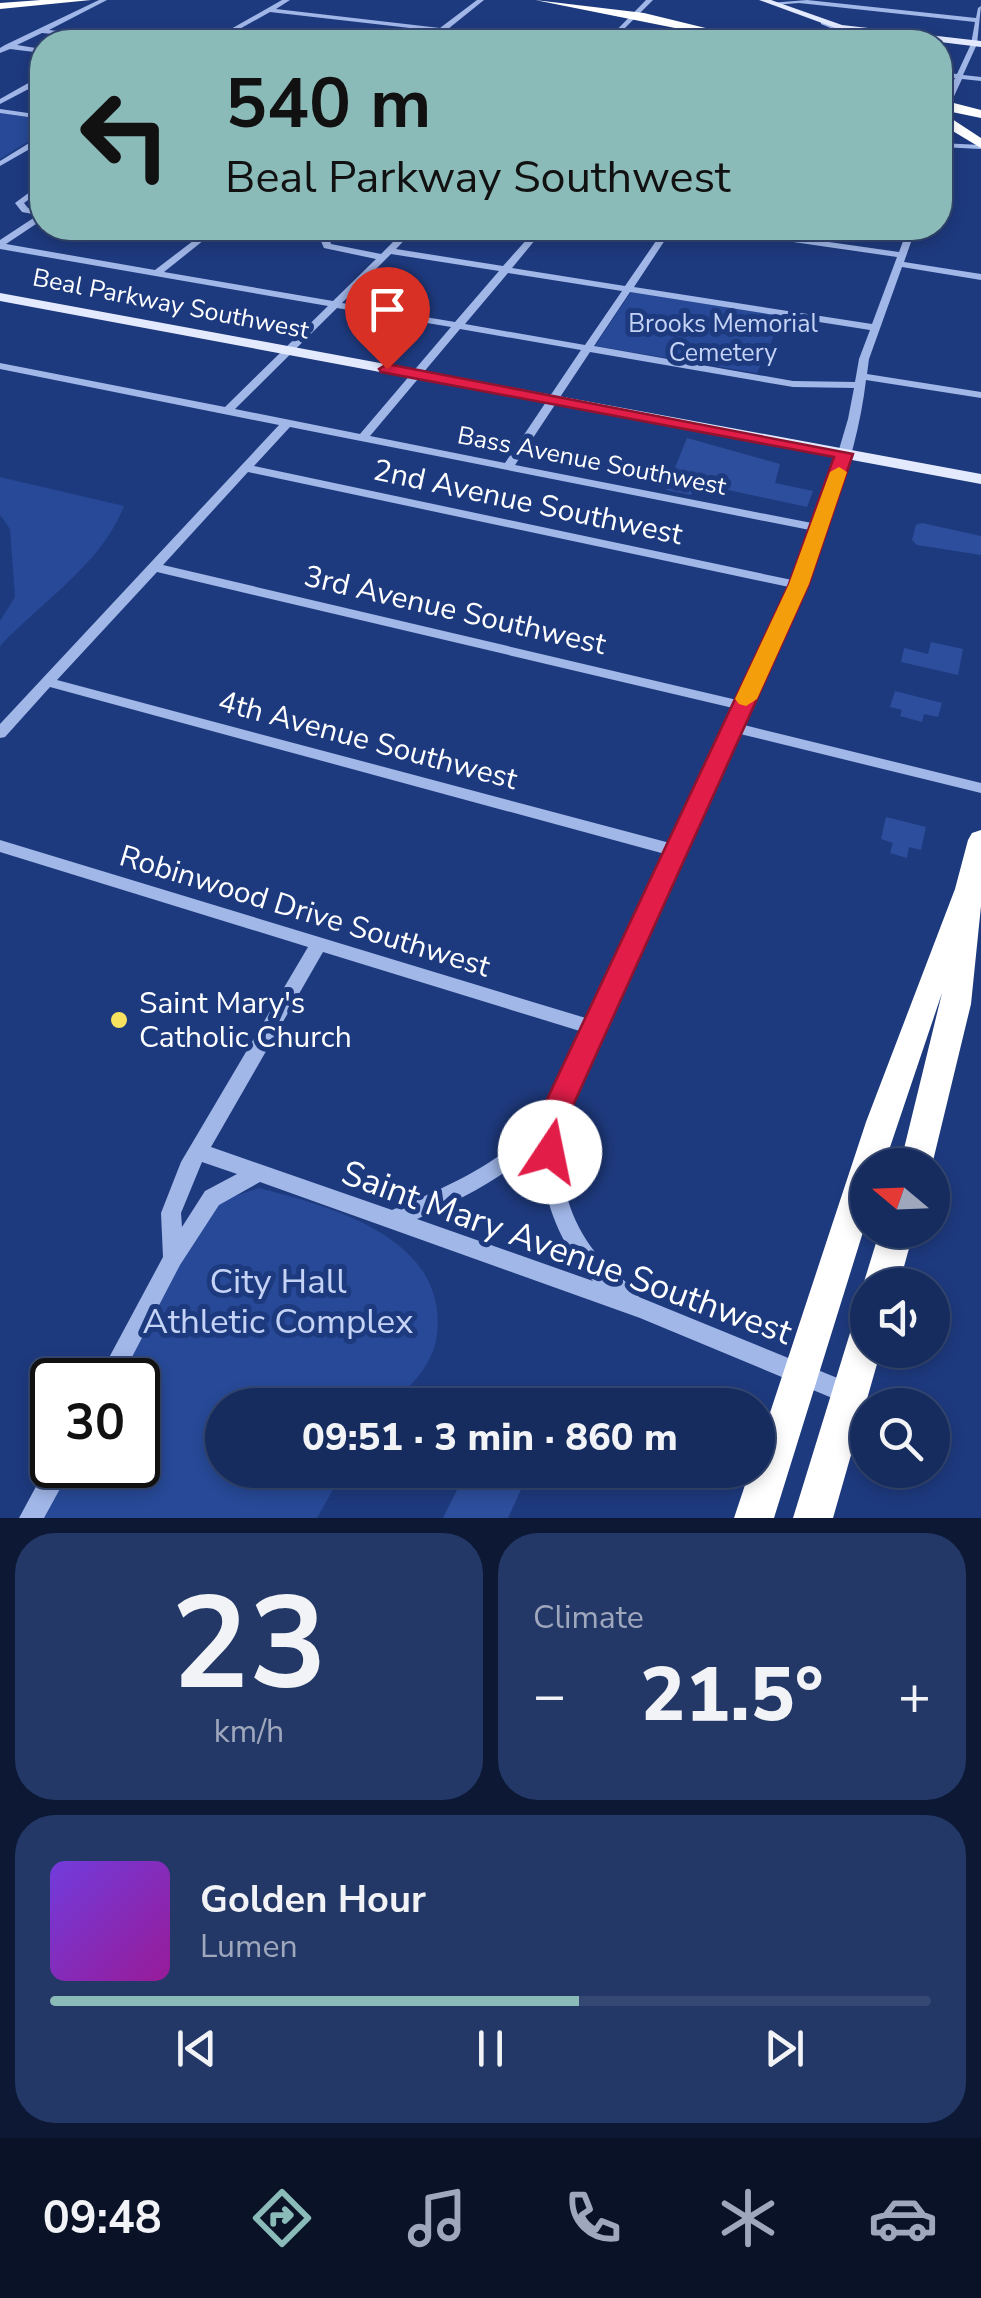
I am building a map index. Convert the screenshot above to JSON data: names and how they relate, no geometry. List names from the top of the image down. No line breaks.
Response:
{"streets":{"main road":["Beal Parkway Southwest"],"street":["Bass Avenue Southwest","2nd Avenue Southwest","3rd Avenue Southwest","4th Avenue Southwest","Robinwood Drive Southwest","Saint Mary Avenue Southwest"]},"parks":["Brooks Memorial Cemetery","City Hall Athletic Complex"],"places":["Saint Mary's Catholic Church"],"north":"left","page":{"turn":["540 m","Beal Parkway Southwest"],"limit":"30","trip":"09:51 · 3 min · 860 m","tile":[["23","km/h"],"Climate"],"heat":["−","21.5°","+"],"song":["Golden Hour","Lumen"],"tabs":"09:48"}}
